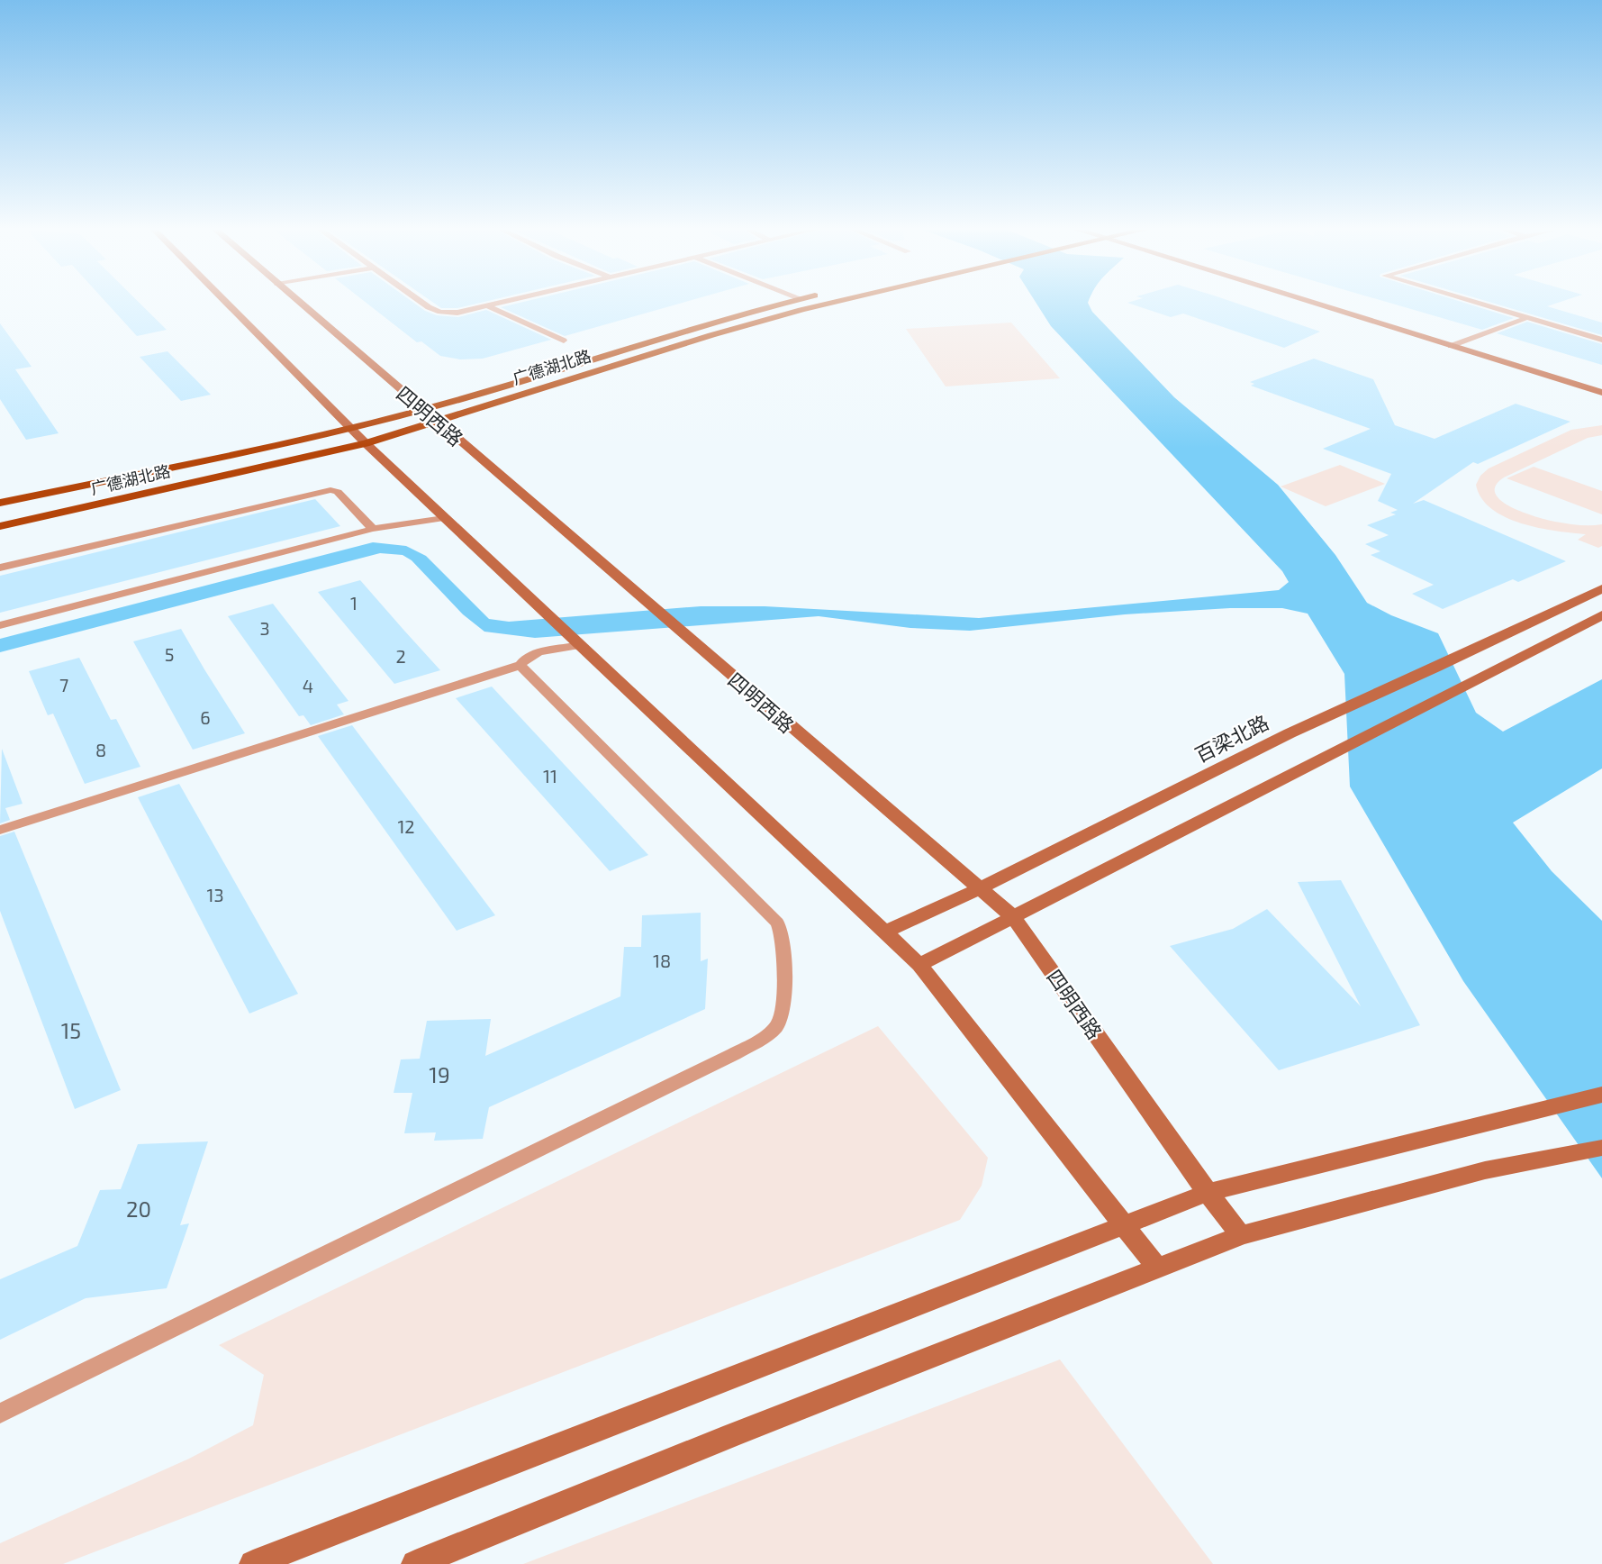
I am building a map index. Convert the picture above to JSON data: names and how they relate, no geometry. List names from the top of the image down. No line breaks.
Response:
{"streets":{"main road":["广德湖北路","四明西路","百梁北路"]},"crossings":[["广德湖北路","四明西路"],["四明西路","百梁北路"]],"house_numbers":["1","3","5","2","7","4","6","8","11","12","13","18","15","19","20"]}
